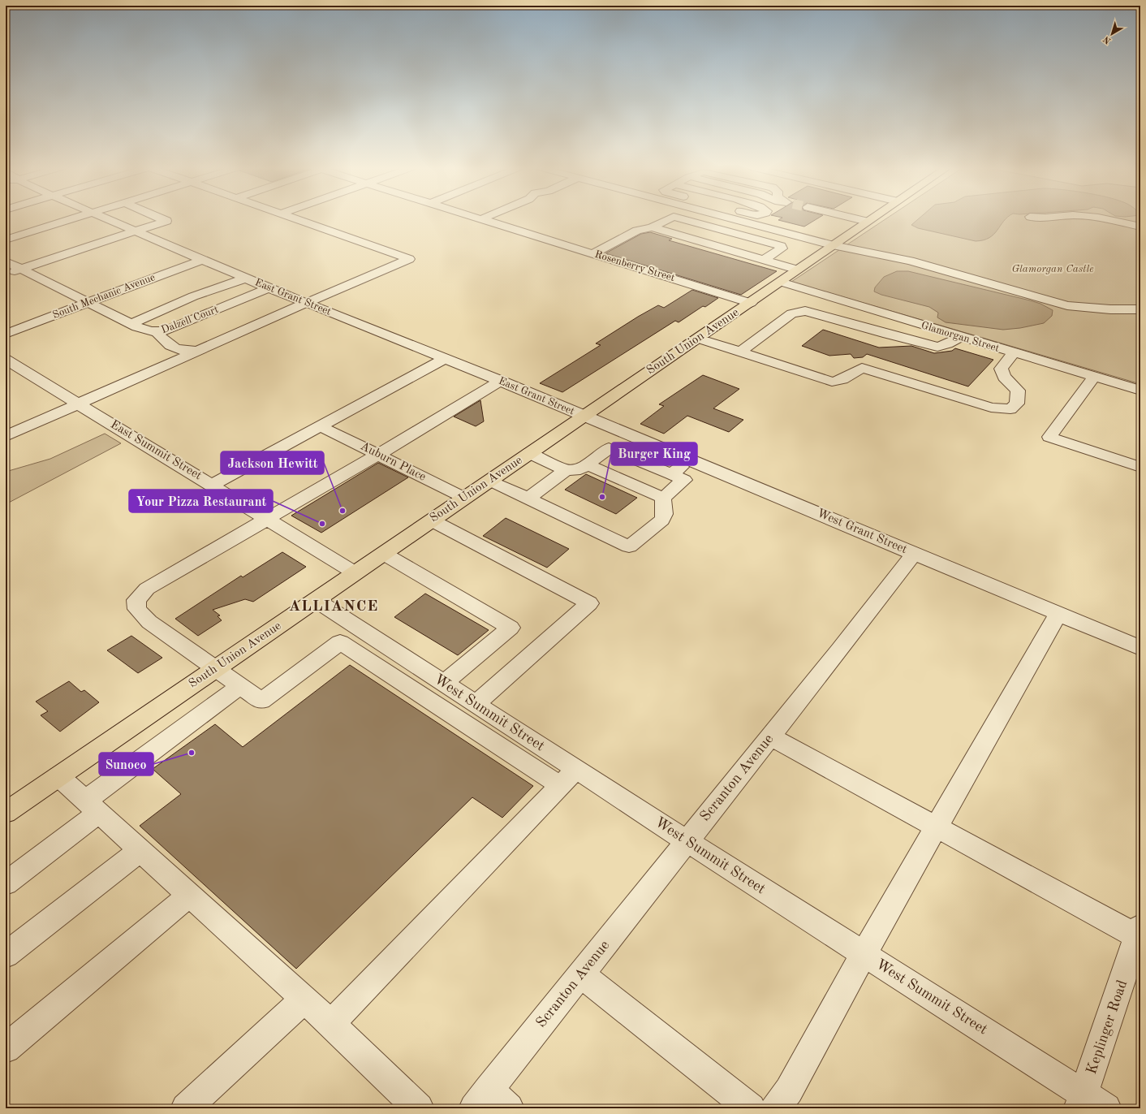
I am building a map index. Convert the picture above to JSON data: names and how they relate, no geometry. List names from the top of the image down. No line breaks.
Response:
{"streets":{"main road":["South Union Avenue"],"street":["Rosenberry Street","South Mechanic Avenue","East Grant Street","Dalzell Court","Glamorgan Street","East Summit Street","Auburn Place","West Grant Street","West Summit Street","Scranton Avenue","Keplinger Road"]},"crossings":[["Rosenberry Street","South Union Avenue"],["South Mechanic Avenue","East Grant Street"],["South Mechanic Avenue","Dalzell Court"],["East Grant Street","Dalzell Court"],["East Grant Street","South Union Avenue"],["East Grant Street","West Grant Street"],["Glamorgan Street","South Union Avenue"],["South Union Avenue","East Summit Street"],["South Union Avenue","Auburn Place"],["South Union Avenue","West Grant Street"],["South Union Avenue","West Summit Street"],["West Grant Street","Scranton Avenue"],["West Summit Street","Scranton Avenue"],["West Summit Street","Keplinger Road"]],"districts":["ALLIANCE"],"parks":["Glamorgan Castle"],"places":["Burger King","Jackson Hewitt","Your Pizza Restaurant","Sunoco"],"north":"bottom left"}
